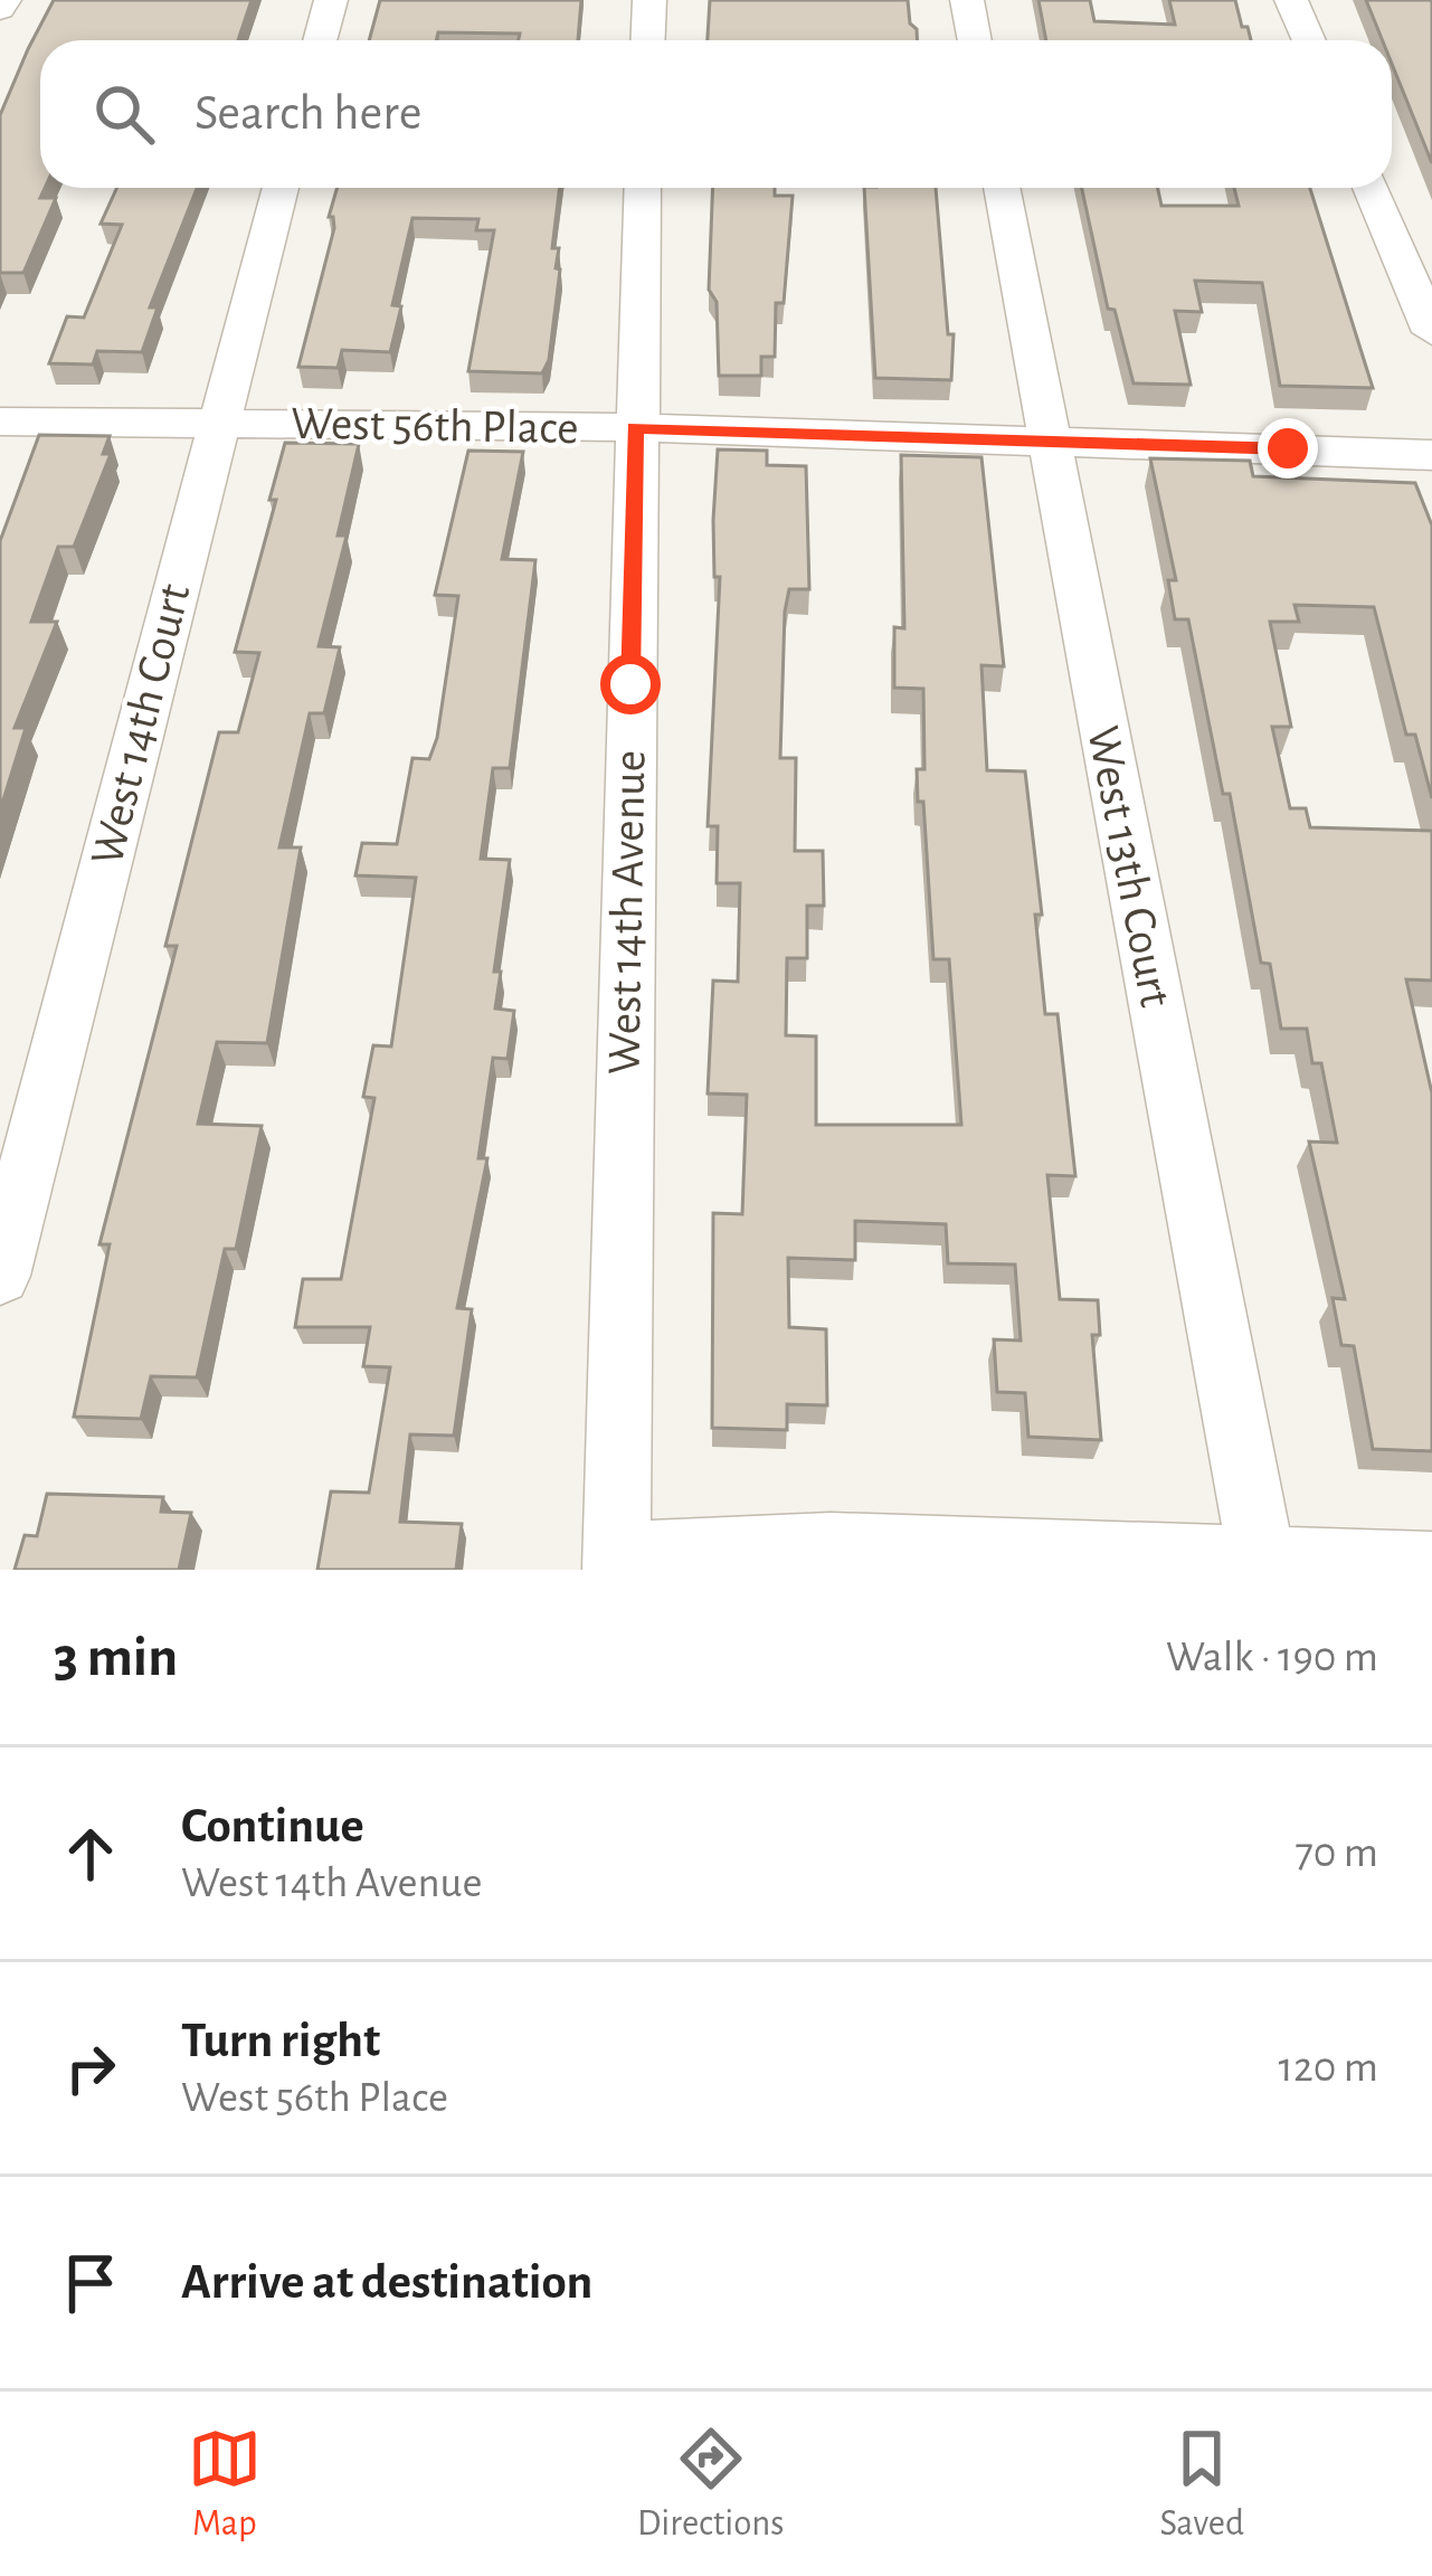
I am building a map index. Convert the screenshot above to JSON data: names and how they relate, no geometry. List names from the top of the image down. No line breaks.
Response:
{"streets":{"street":["West 56th Place","West 14th Court","West 13th Court","West 14th Avenue"]},"crossings":[["West 56th Place","West 14th Court"],["West 56th Place","West 13th Court"],["West 56th Place","West 14th Avenue"]],"page":{"search":"Search here","heading":["3 min","Walk · 190 m"],"list":[["Continue","West 14th Avenue","70 m"],["Turn right","West 56th Place","120 m"],"Arrive at destination"],"nav":["Map","Directions","Saved"]}}
